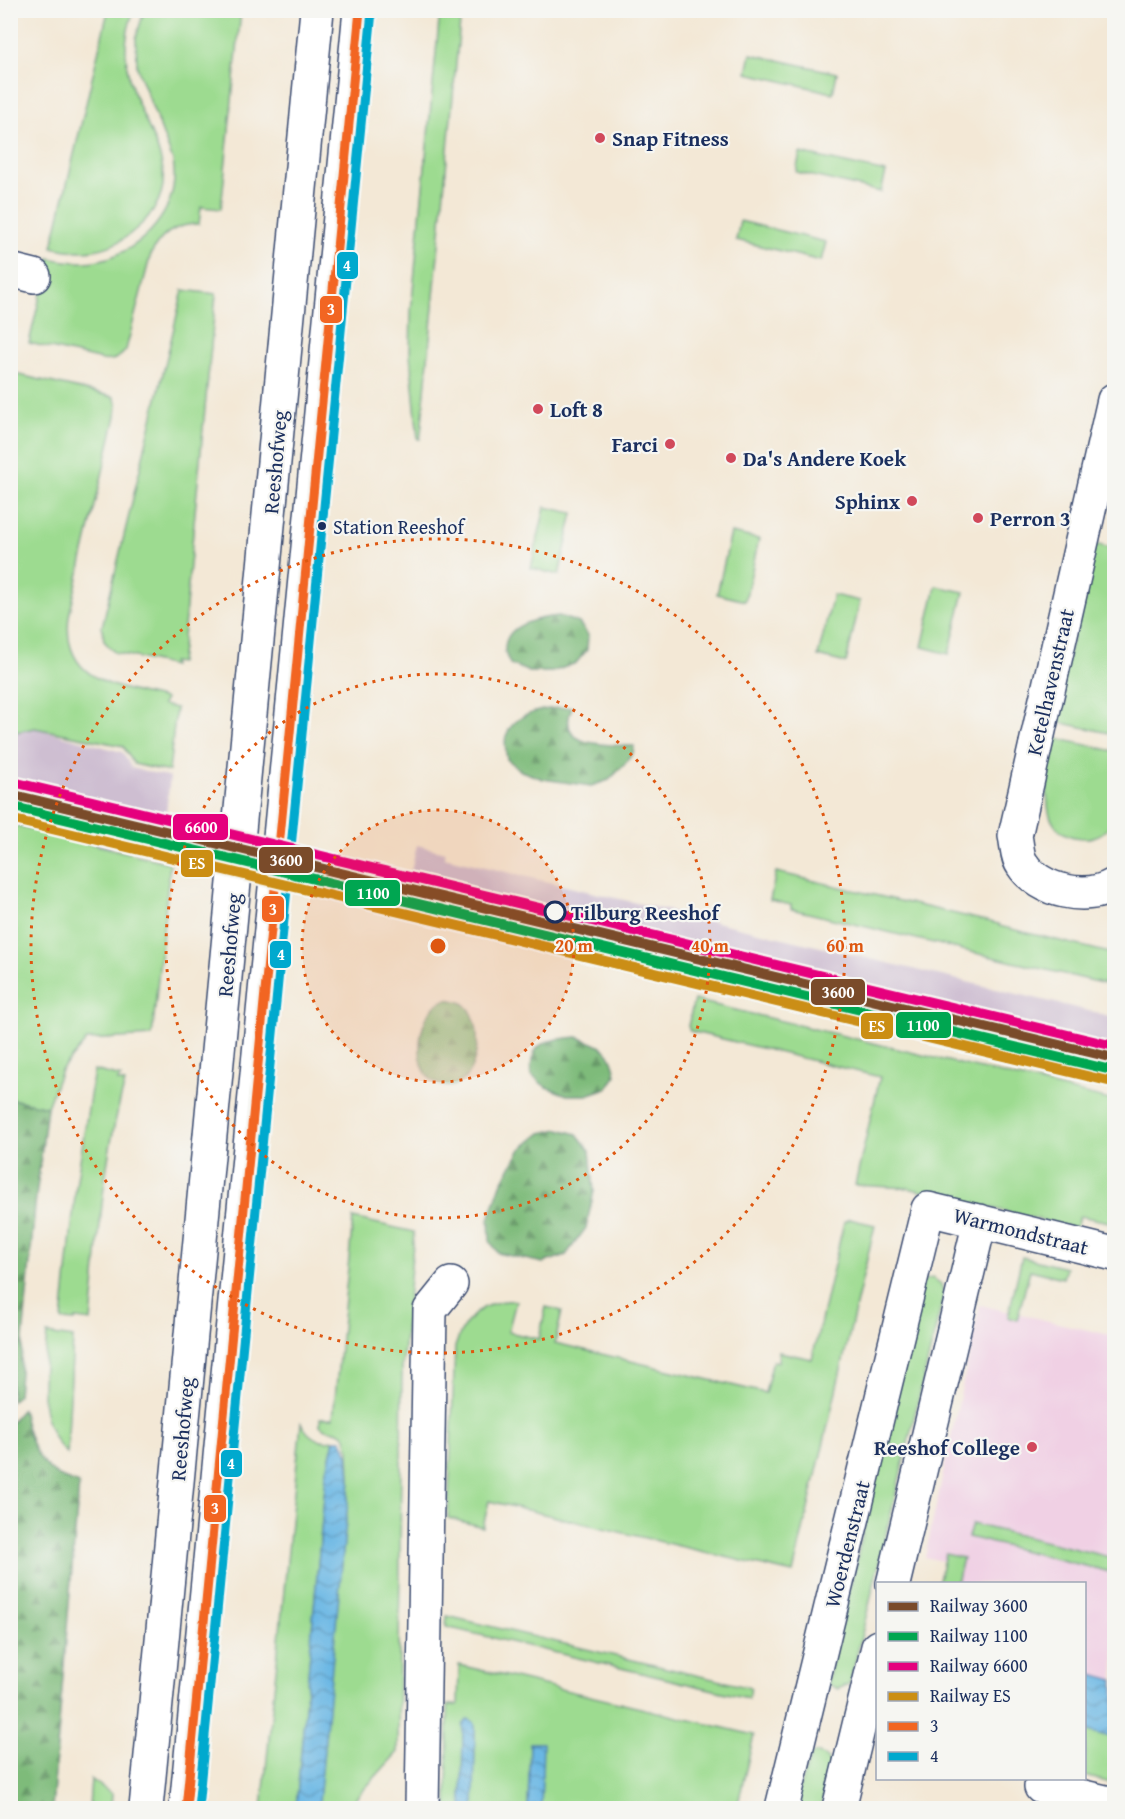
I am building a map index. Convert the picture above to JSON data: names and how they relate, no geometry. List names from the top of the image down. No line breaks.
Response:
{"streets":{"street":["Reeshofweg","Ketelhavenstraat","Warmondstraat","Woerdenstraat"]},"crossings":[["Warmondstraat","Woerdenstraat"]],"places":["Snap Fitness","Loft 8","Farci","Da's Andere Koek","Sphinx","Perron 3","Station Reeshof","Tilburg Reeshof","Reeshof College"],"lines":["transit line 3","transit line 4","rail line 6600","rail line 3600","rail line 1100","rail line ES"],"legend":["Railway 3600","Railway 1100","Railway 6600","Railway ES","3","4"],"rings":["20 m","40 m","60 m"]}
